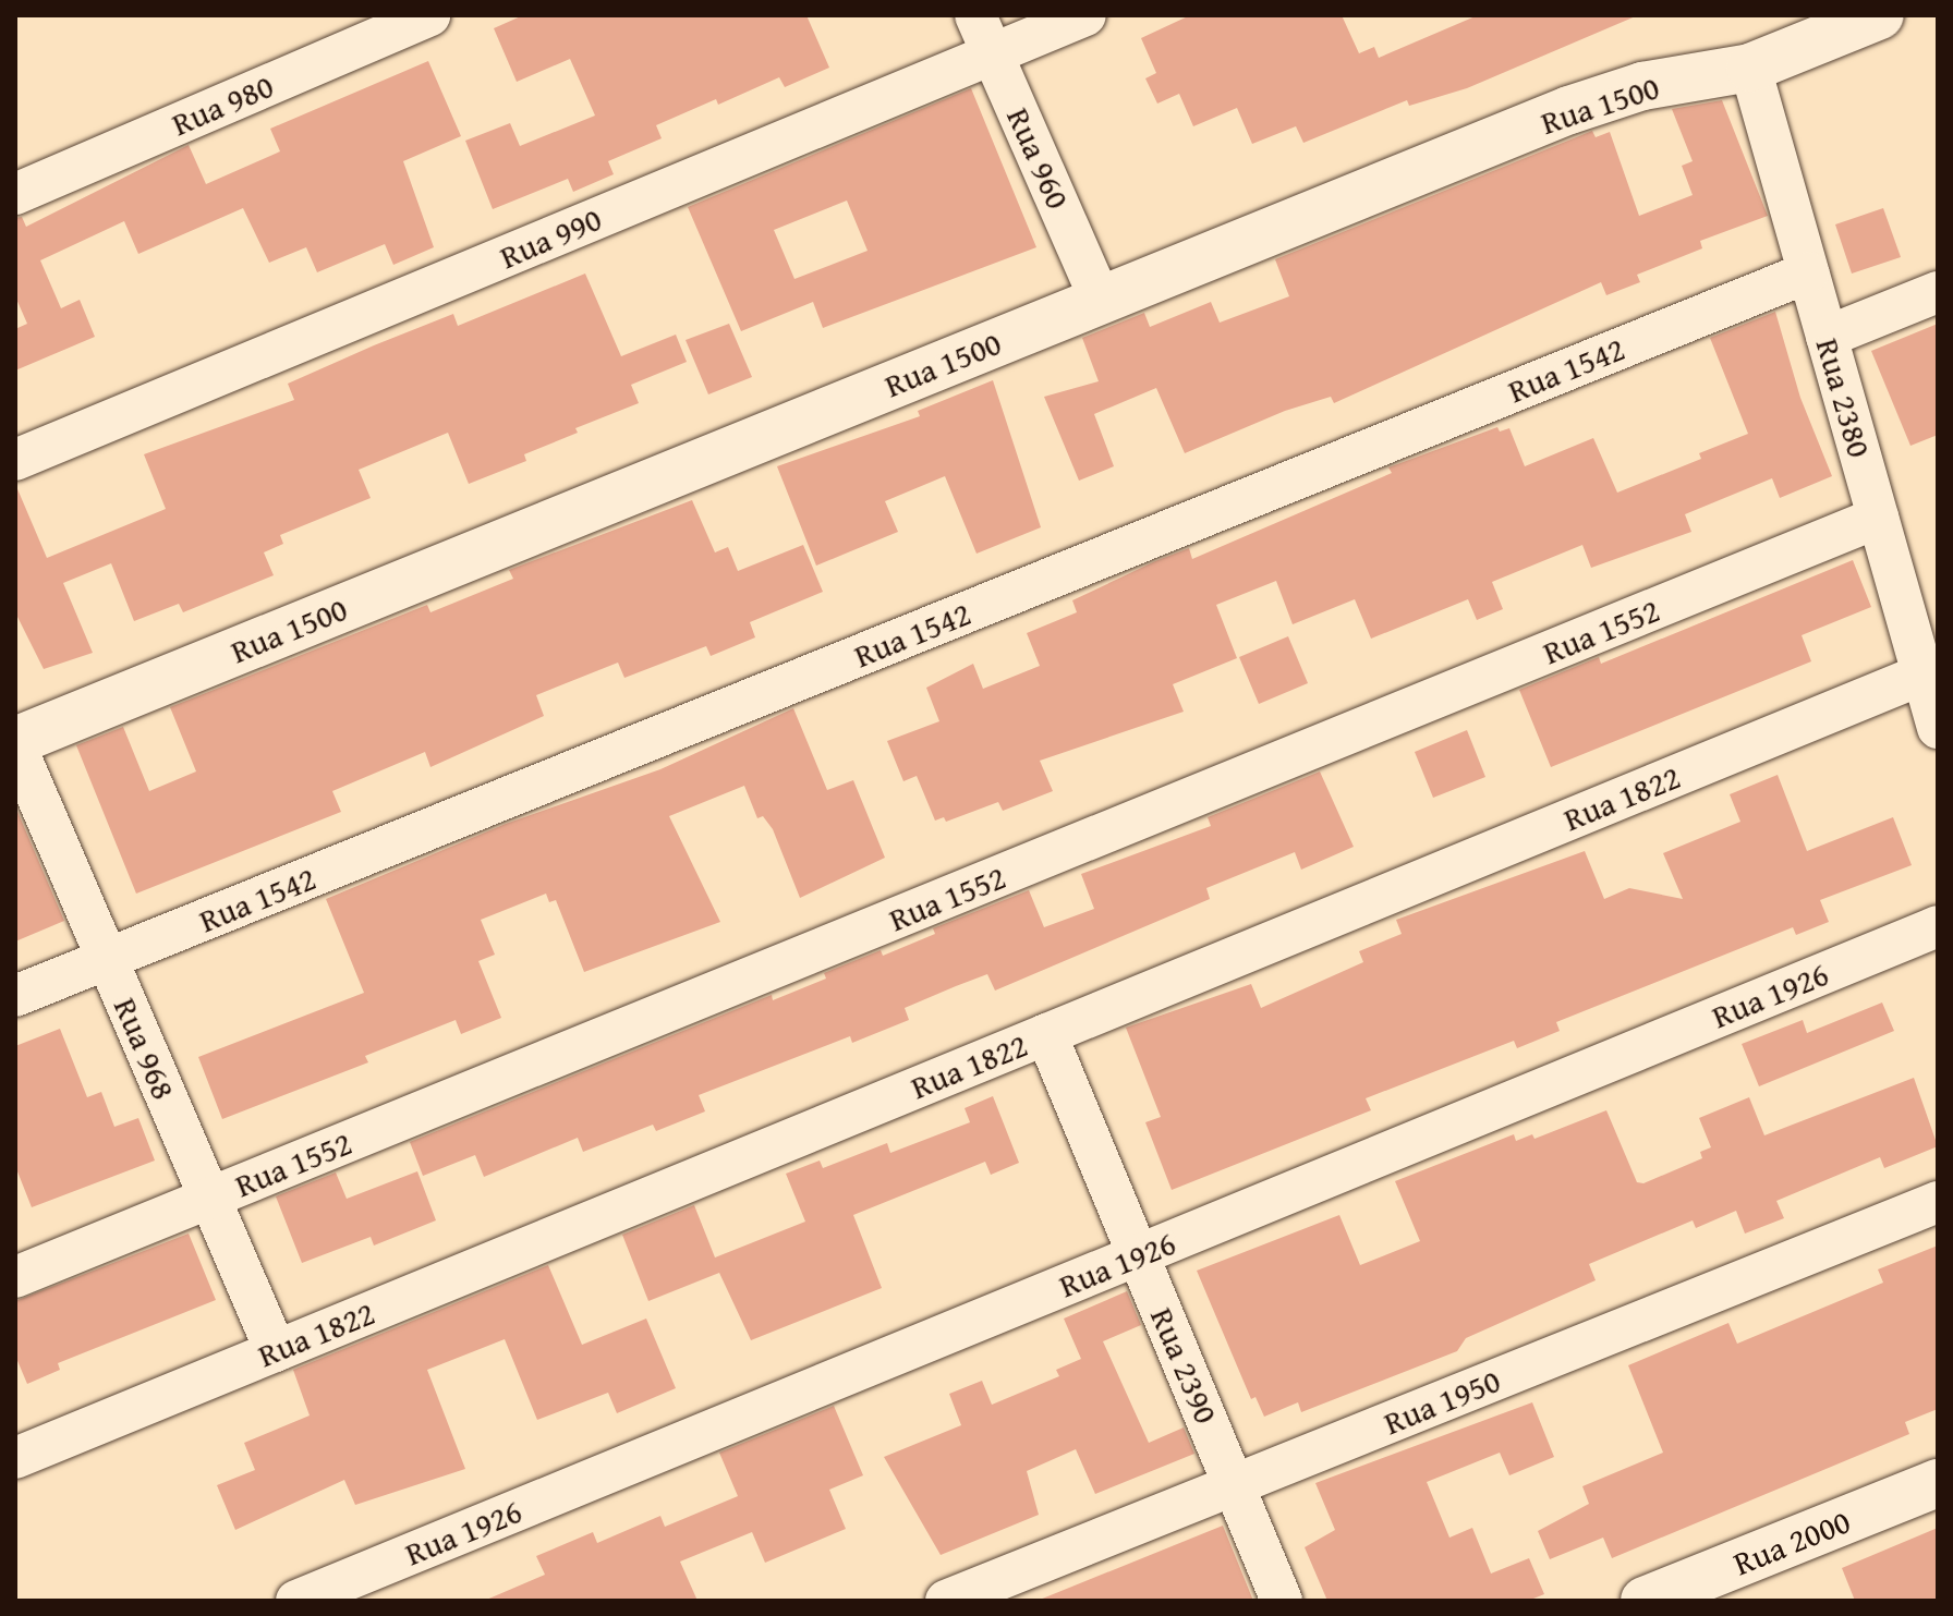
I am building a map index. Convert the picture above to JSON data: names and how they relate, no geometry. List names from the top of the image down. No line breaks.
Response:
{"streets":{"street":["Rua 980","Rua 1500","Rua 960","Rua 990","Rua 1542","Rua 2380","Rua 1552","Rua 1822","Rua 1926","Rua 968","Rua 2390","Rua 1950","Rua 2000"]},"crossings":[["Rua 1500","Rua 960"],["Rua 1500","Rua 2380"],["Rua 1500","Rua 968"],["Rua 960","Rua 990"],["Rua 1542","Rua 2380"],["Rua 1542","Rua 968"],["Rua 2380","Rua 1552"],["Rua 2380","Rua 1822"],["Rua 1552","Rua 968"],["Rua 1822","Rua 968"],["Rua 1822","Rua 2390"],["Rua 1926","Rua 2390"],["Rua 2390","Rua 1950"]]}
